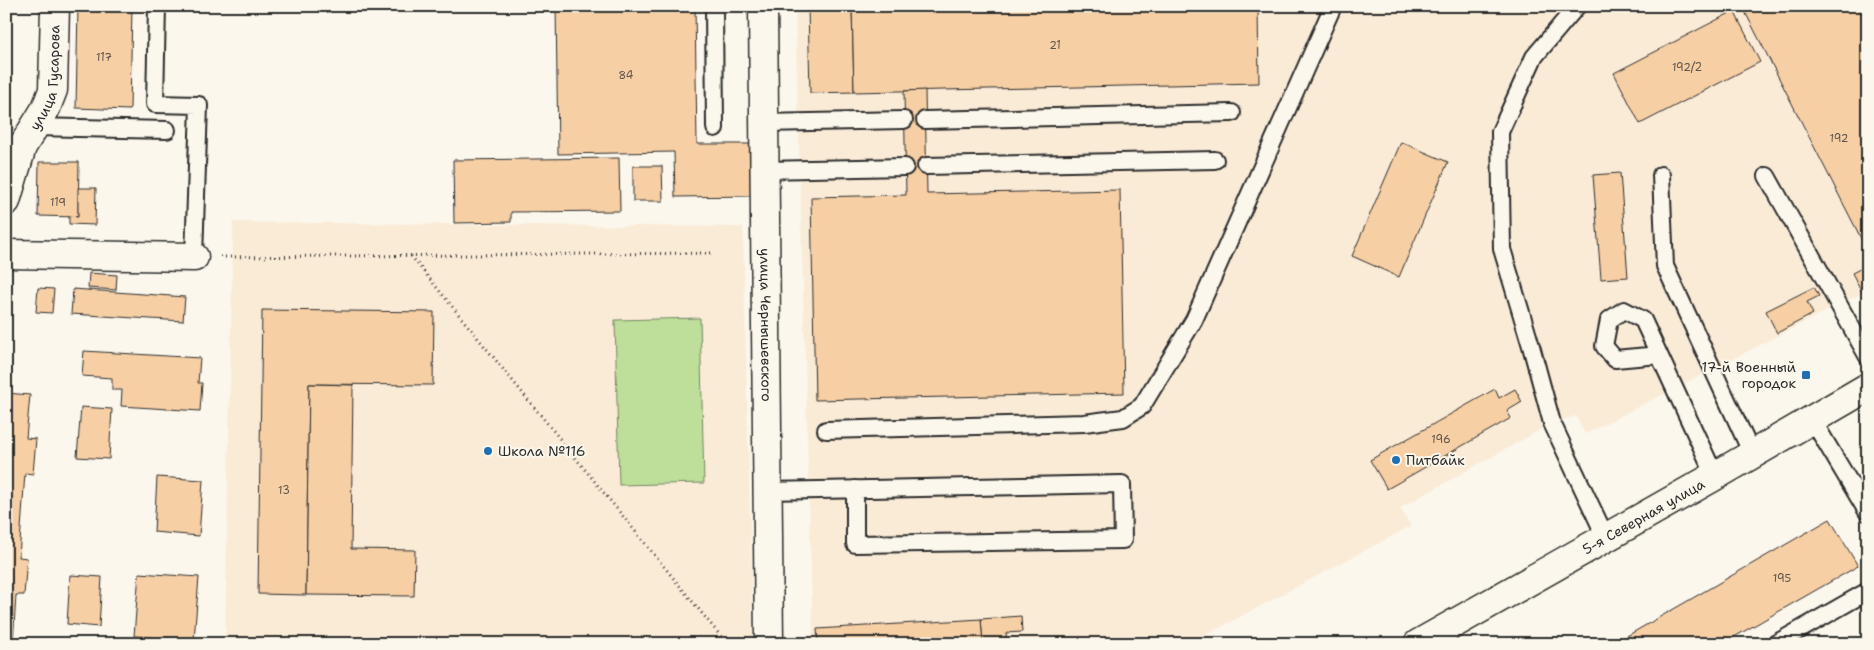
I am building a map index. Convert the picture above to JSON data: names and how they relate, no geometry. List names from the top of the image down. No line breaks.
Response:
{"streets":{"street":["улица Гусарова","улица Чернышевского","5-я Северная улица"]},"places":{"transit":["17-й Военный городок"],"other":["Школа №116","Питбайк"]},"house_numbers":["21","117","192/2","84","192","119","196","13","195"]}
